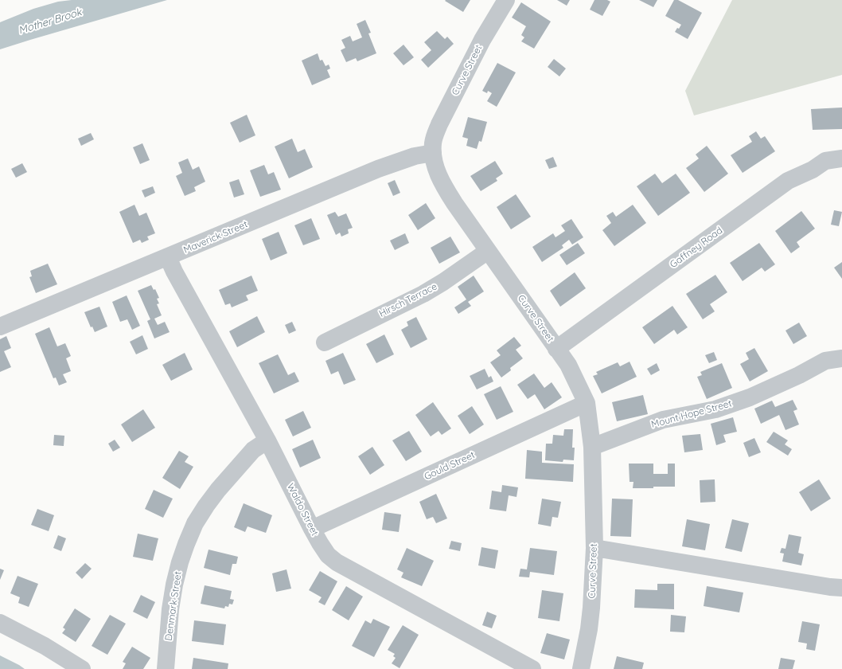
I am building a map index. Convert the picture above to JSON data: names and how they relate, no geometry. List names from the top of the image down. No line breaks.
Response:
{"streets":{"street":["Curve Street","Maverick Street","Gaffney Road","Hirsch Terrace","Mount Hope Street","Gould Street","Waldo Street","Denmark Street"]},"crossings":[["Curve Street","Maverick Street"],["Curve Street","Gaffney Road"],["Curve Street","Hirsch Terrace"],["Curve Street","Mount Hope Street"],["Curve Street","Gould Street"],["Maverick Street","Waldo Street"],["Gould Street","Waldo Street"],["Waldo Street","Denmark Street"]],"water":["Mother Brook"]}
